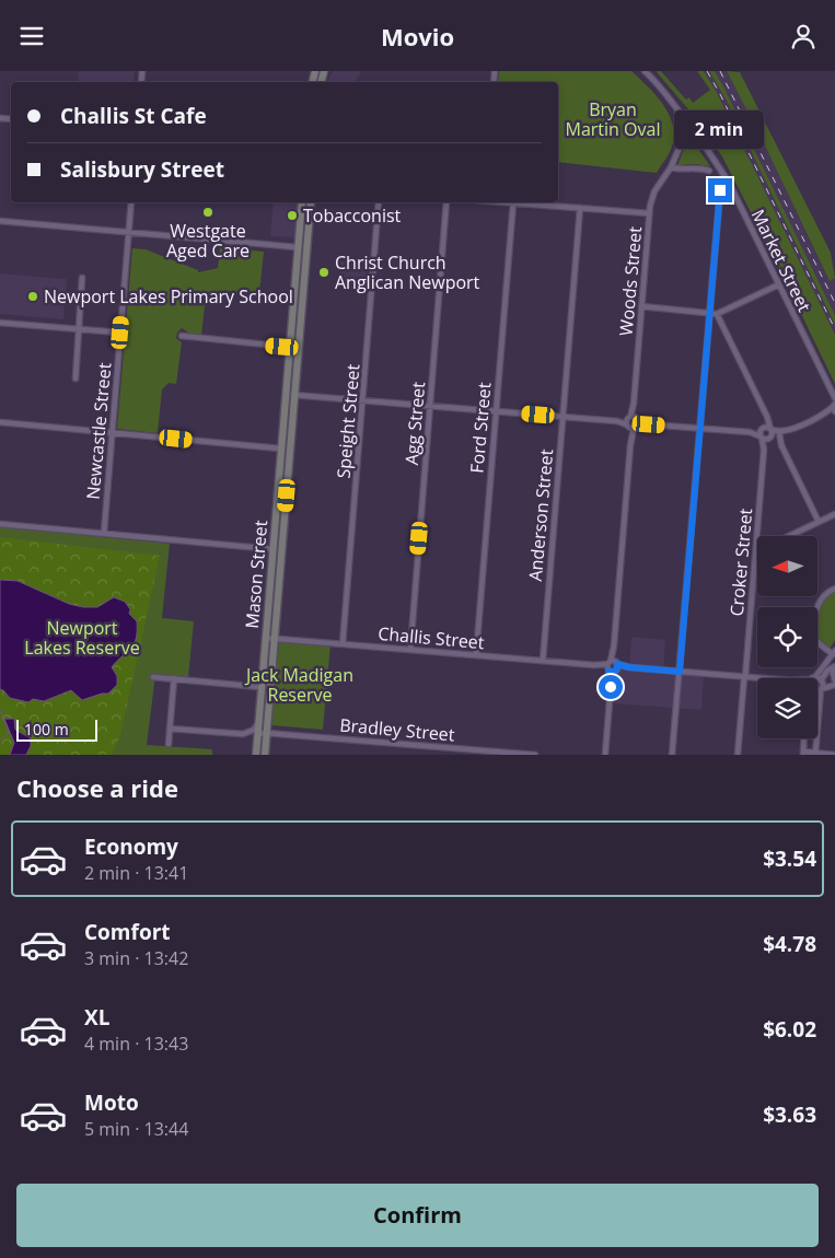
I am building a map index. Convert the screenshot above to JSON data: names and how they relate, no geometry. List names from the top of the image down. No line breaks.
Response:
{"streets":{"street":["Market Street","Woods Street","Speight Street","Agg Street","Ford Street","Newcastle Street","Anderson Street","Croker Street","Mason Street","Challis Street","Bradley Street"]},"crossings":[["Market Street","Woods Street"],["Woods Street","Challis Street"],["Speight Street","Challis Street"],["Agg Street","Challis Street"],["Ford Street","Challis Street"],["Anderson Street","Challis Street"],["Croker Street","Challis Street"],["Mason Street","Challis Street"],["Mason Street","Bradley Street"]],"parks":["Bryan Martin Oval","Newport Lakes Reserve","Jack Madigan Reserve"],"places":["Westgate Aged Care","Tobacconist","Christ Church Anglican Newport","Newport Lakes Primary School"],"scale_bar":"100 m","north":"left","page":{"header":"Movio","banner":["Challis St Cafe","Salisbury Street"],"bubble":"2 min","scale":"100 m","heading":"Choose a ride","list":[{"name":"Economy","note":"2 min · 13:41","value":"$3.54"},{"name":"Comfort","note":"3 min · 13:42","value":"$4.78"},{"name":"XL","note":"4 min · 13:43","value":"$6.02"},{"name":"Moto","note":"5 min · 13:44","value":"$3.63"}],"buttons":"Confirm"}}
